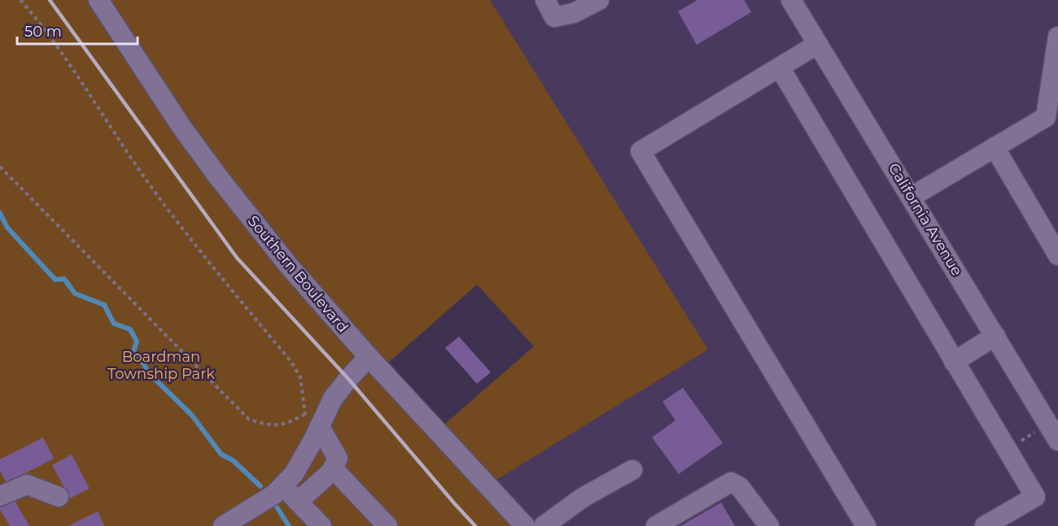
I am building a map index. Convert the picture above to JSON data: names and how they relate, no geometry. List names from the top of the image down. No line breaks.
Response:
{"streets":{"street":["California Avenue","Southern Boulevard"]},"parks":["Boardman Township Park"],"scale_bar":"50 m"}
